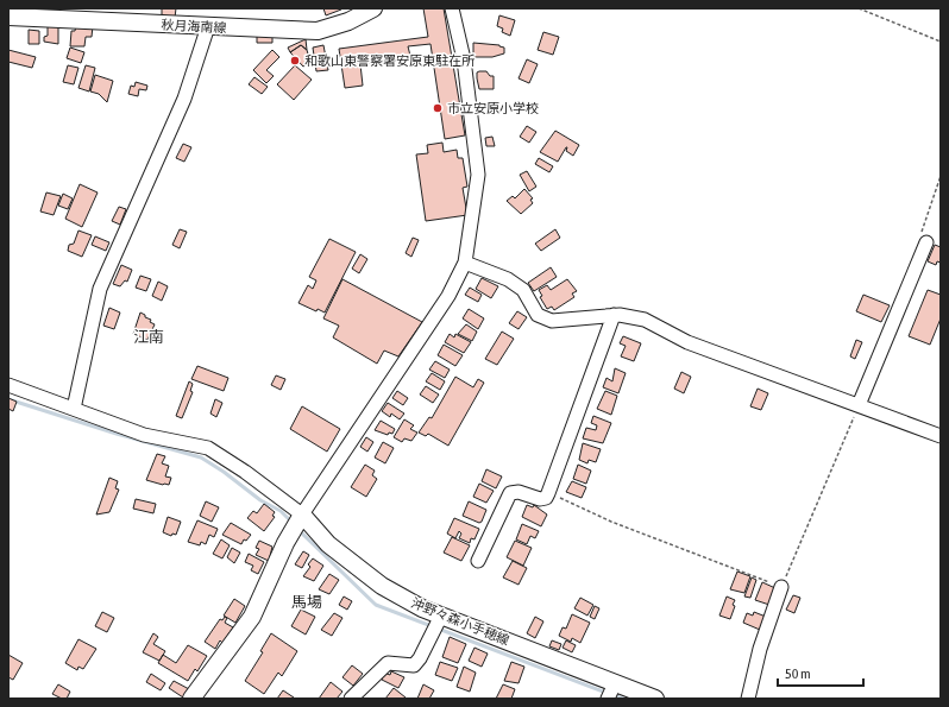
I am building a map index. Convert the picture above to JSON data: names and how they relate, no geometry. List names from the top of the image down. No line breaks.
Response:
{"streets":{"main road":["秋月海南線","沖野々森小手穂線"]},"districts":["江南","馬場"],"places":["和歌山東警察署安原東駐在所","市立安原小学校"],"scale_bar":"50 m"}
